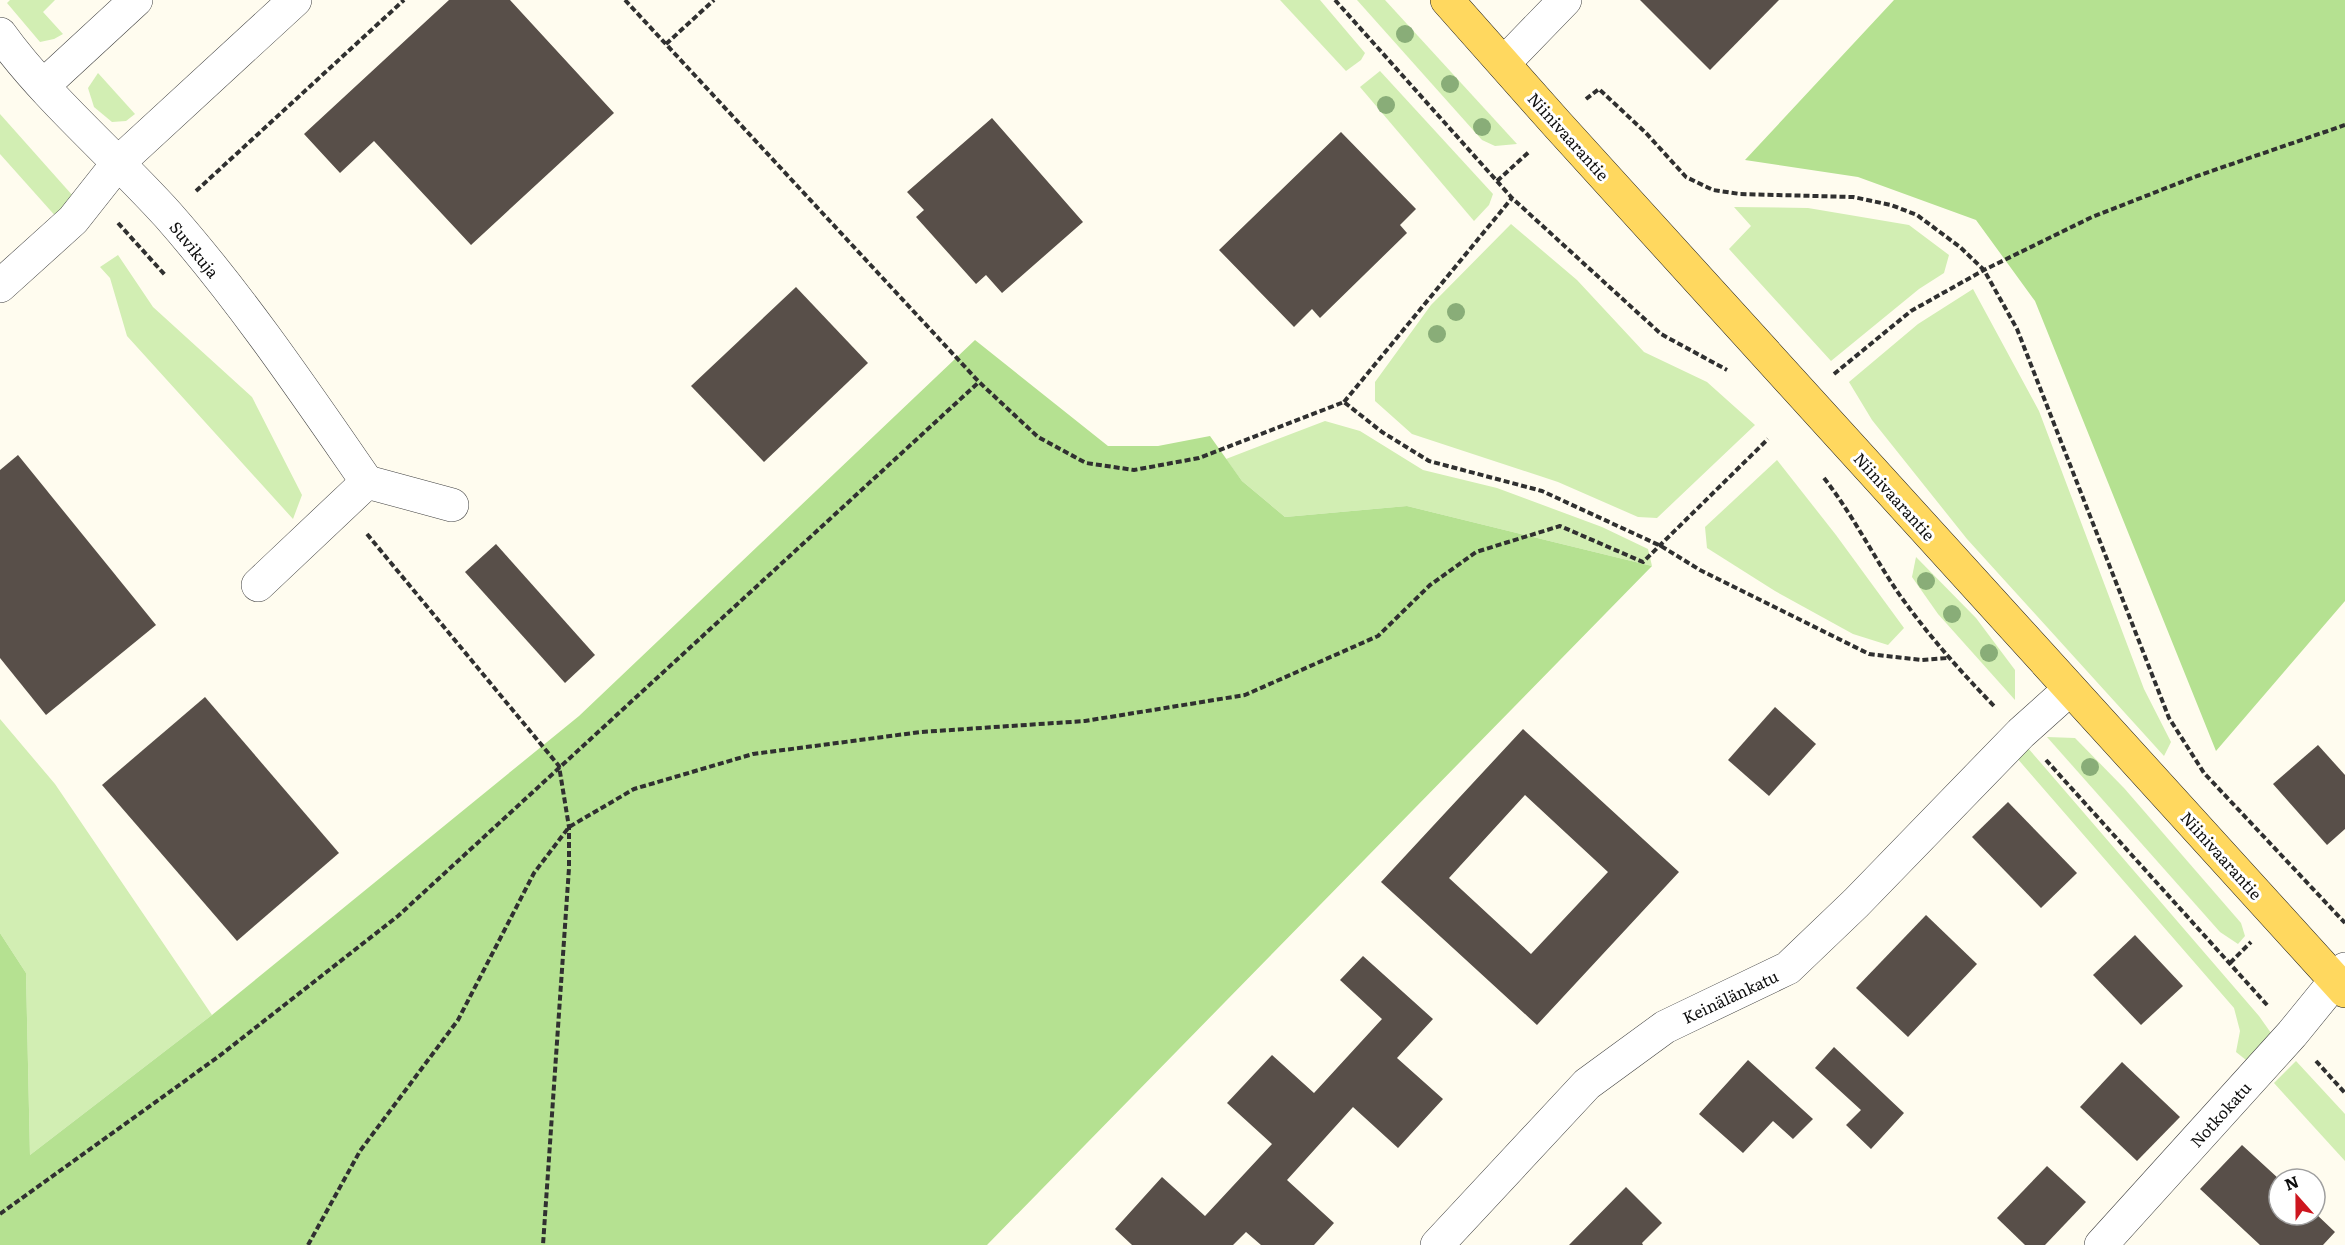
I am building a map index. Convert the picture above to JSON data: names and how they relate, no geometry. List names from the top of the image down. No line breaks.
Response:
{"streets":{"main road":["Niinivaarantie"],"street":["Suvikuja","Keinälänkatu","Notkokatu"]},"crossings":[["Niinivaarantie","Keinälänkatu"],["Niinivaarantie","Notkokatu"]],"north":"top"}
